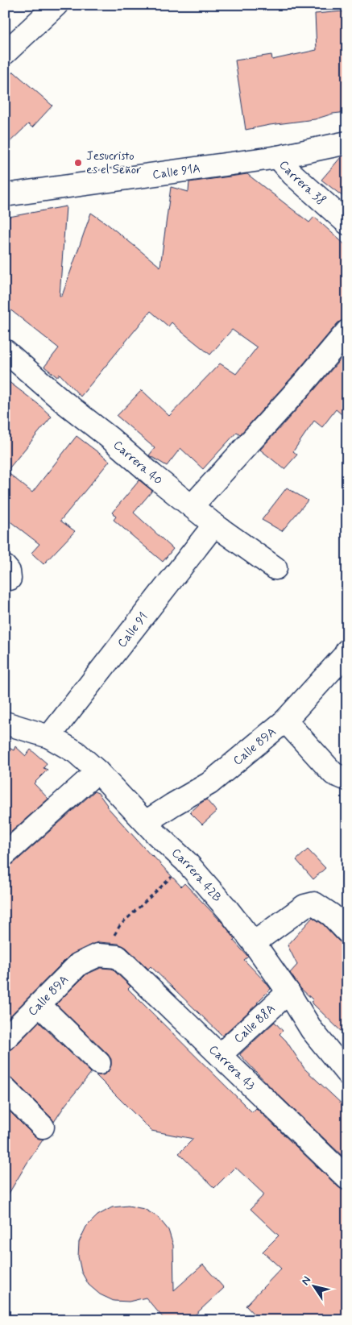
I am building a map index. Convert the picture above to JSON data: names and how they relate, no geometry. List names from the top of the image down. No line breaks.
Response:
{"streets":{"street":["Calle 91A","Carrera 38","Carrera 40","Calle 91","Calle 89A","Carrera 42B","Calle 88A","Carrera 43"]},"crossings":[["Calle 91A","Carrera 38"],["Carrera 40","Calle 91"],["Calle 91","Carrera 42B"],["Calle 89A","Carrera 42B"],["Calle 89A","Carrera 43"],["Carrera 42B","Calle 88A"],["Calle 88A","Carrera 43"]],"places":["Jesucristo es el Señor"],"north":"top left"}
